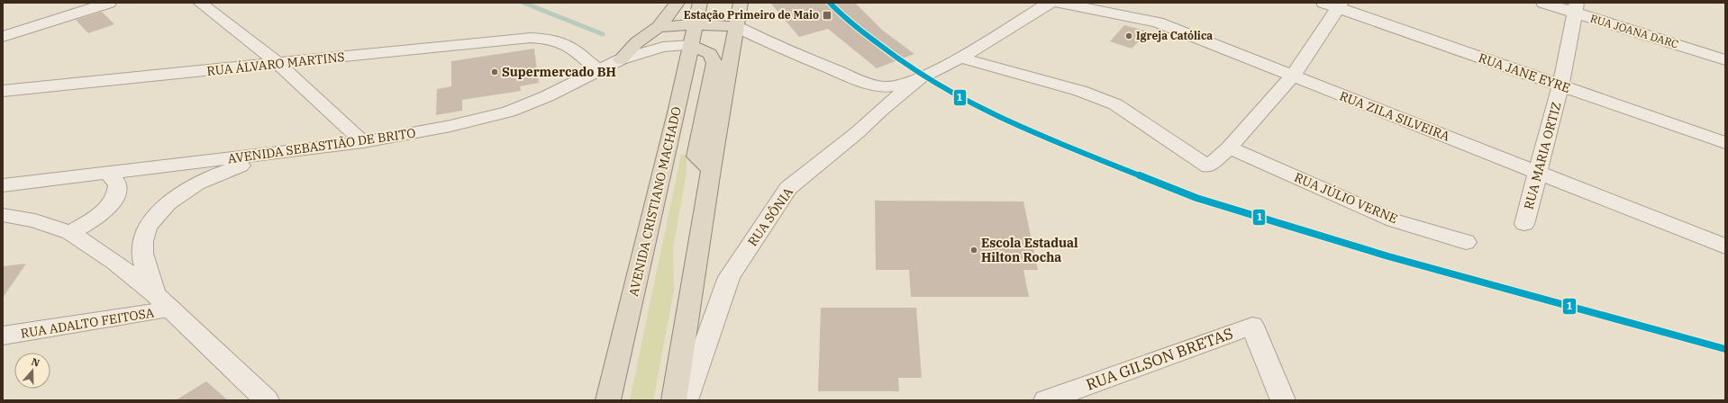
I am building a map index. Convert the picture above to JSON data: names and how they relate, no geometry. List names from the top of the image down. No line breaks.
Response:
{"streets":{"highway":["AVENIDA CRISTIANO MACHADO"],"street":["RUA JOANA DARC","RUA ÁLVARO MARTINS","RUA JANE EYRE","RUA ZILA SILVEIRA","AVENIDA SEBASTIÃO DE BRITO","RUA MARIA ORTIZ","RUA JÚLIO VERNE","RUA SÔNIA","RUA ADALTO FEITOSA","RUA GILSON BRETAS"]},"crossings":[["RUA JOANA DARC","RUA MARIA ORTIZ"],["RUA ÁLVARO MARTINS","AVENIDA SEBASTIÃO DE BRITO"],["RUA JANE EYRE","RUA MARIA ORTIZ"],["RUA ZILA SILVEIRA","RUA MARIA ORTIZ"],["AVENIDA SEBASTIÃO DE BRITO","AVENIDA CRISTIANO MACHADO"]],"places":{"transit":["Estação Primeiro de Maio"],"other":["Igreja Católica","Supermercado BH","Escola Estadual Hilton Rocha"]},"lines":["transit line 1"],"north":"top"}
